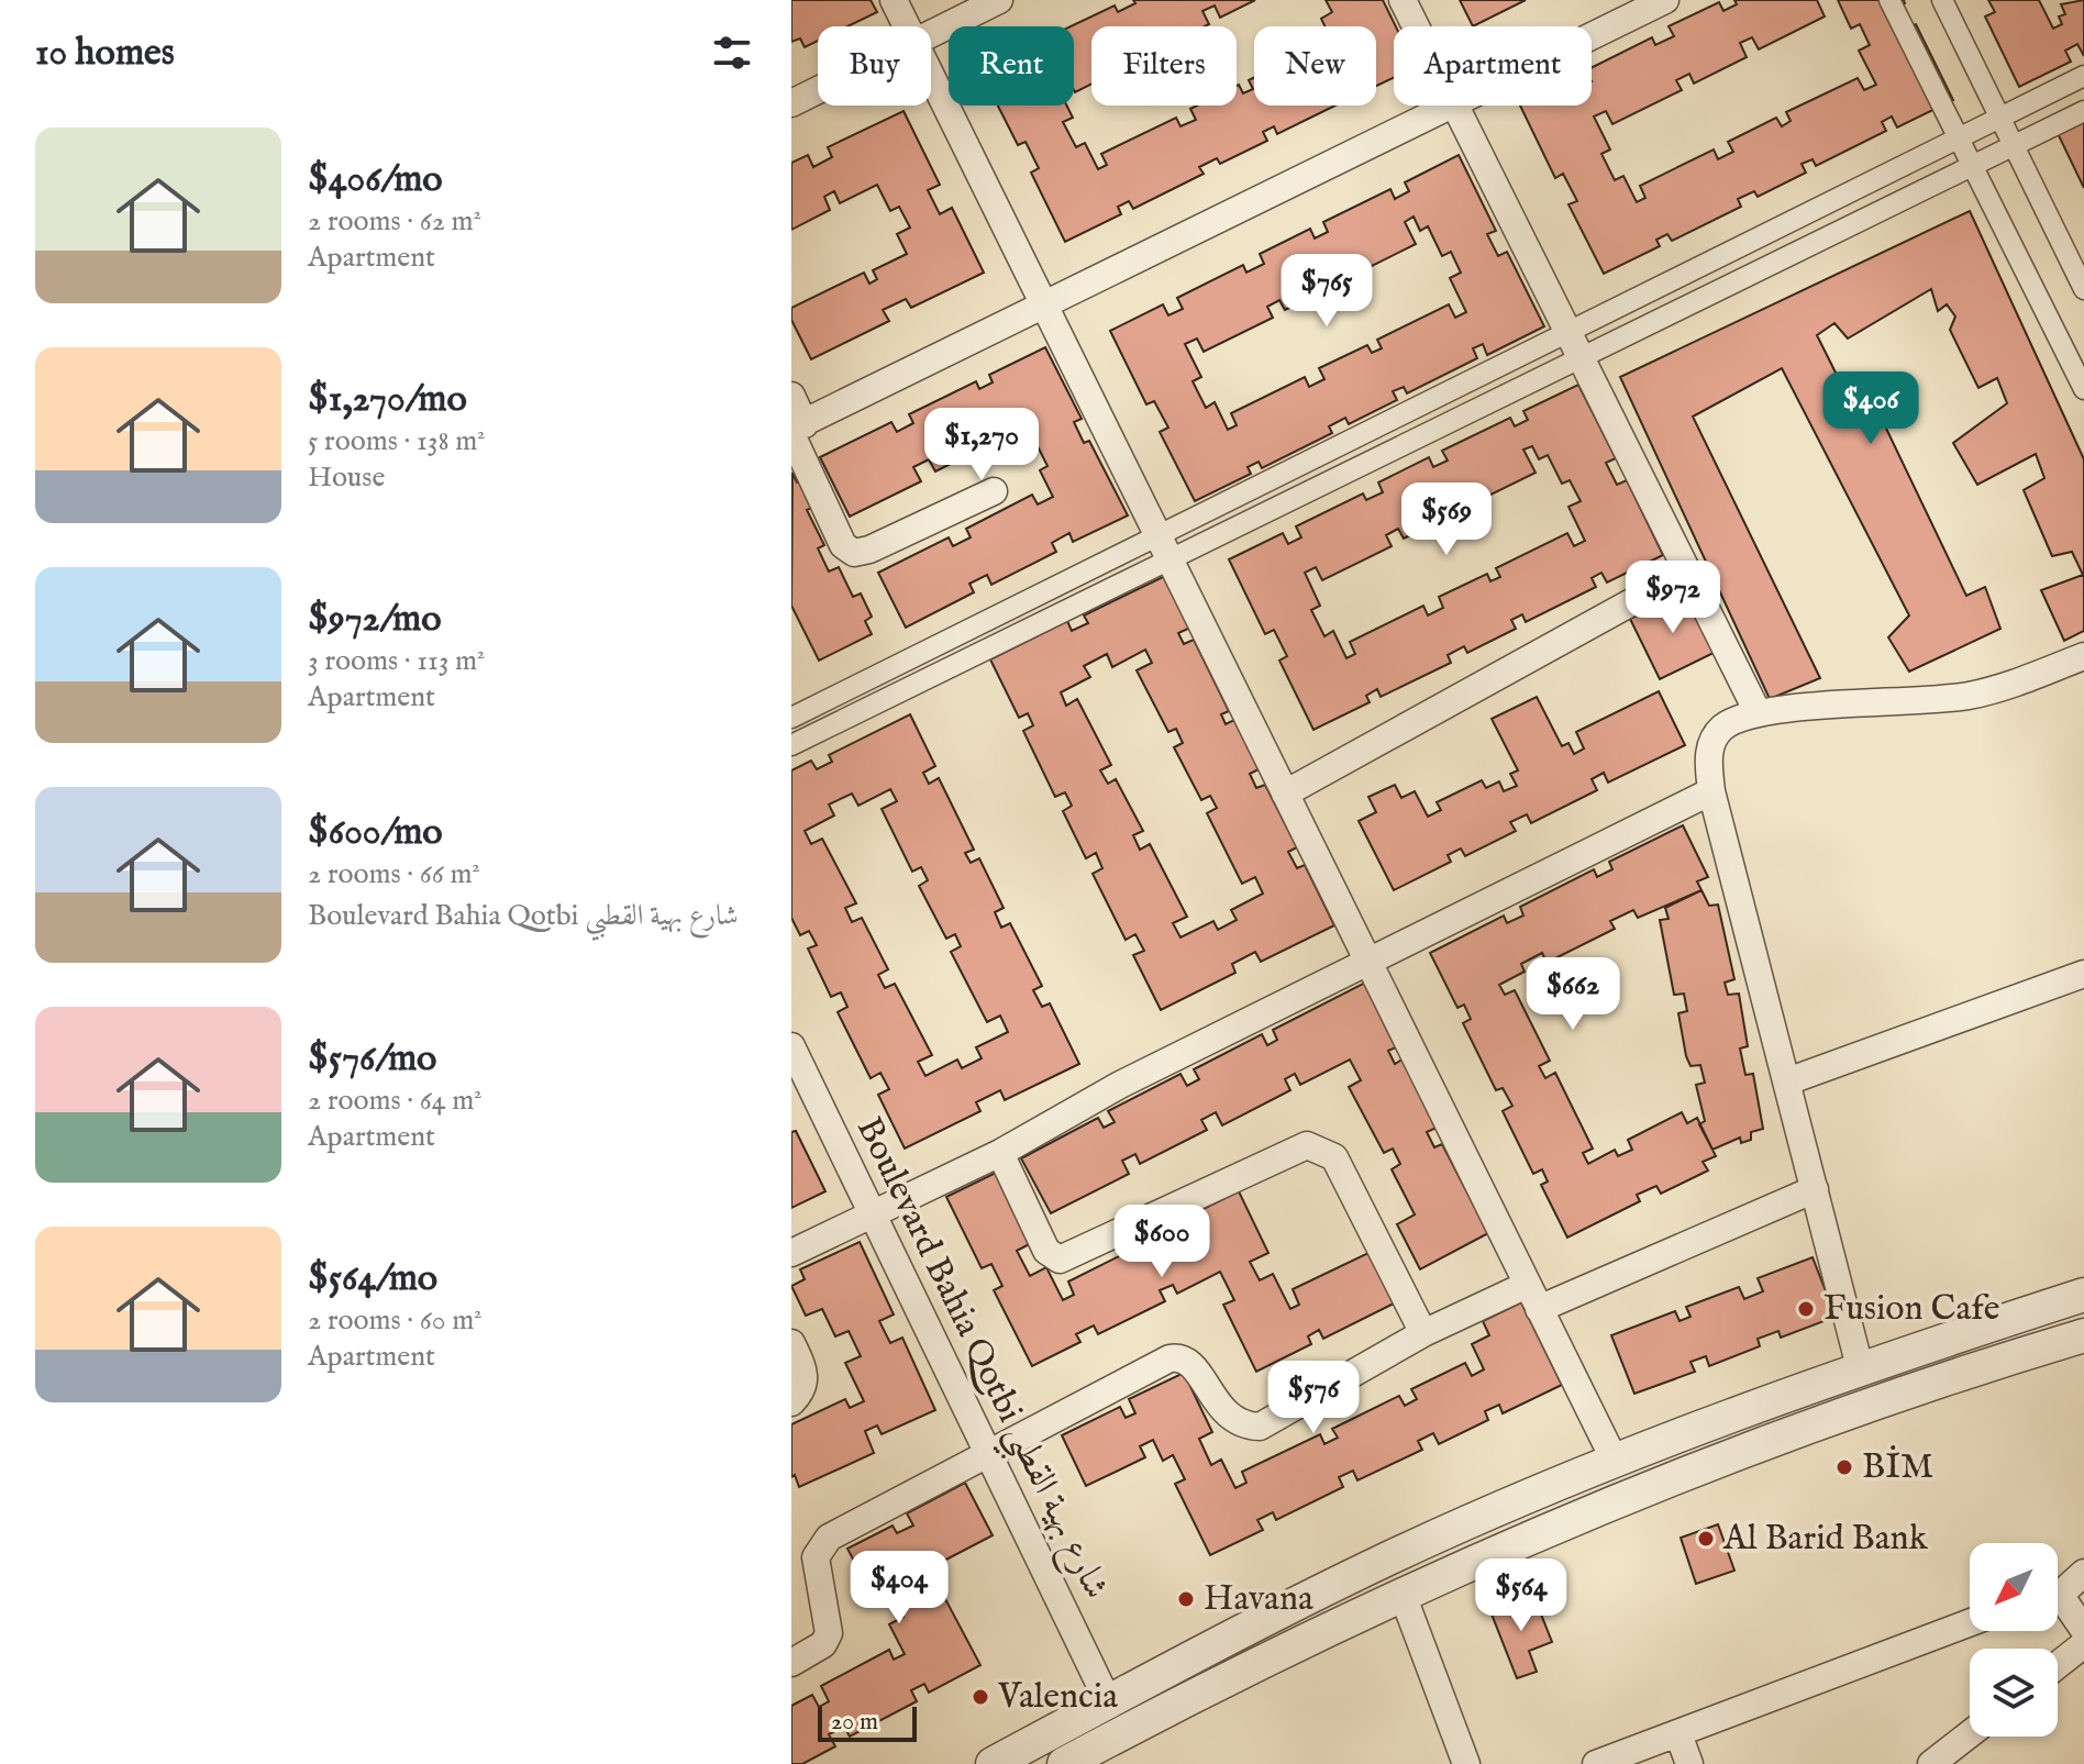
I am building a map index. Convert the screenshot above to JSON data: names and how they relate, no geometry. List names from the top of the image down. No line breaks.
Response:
{"streets":{"street":["Boulevard Bahia Qotbi شارع بهية القطبي"]},"places":["Fusion Cafe","BİM","Al Barid Bank","Havana","Valencia"],"scale_bar":"20 m","north":"bottom left","page":{"heading":"10 homes","chip":["Buy","Rent","Filters","New","Apartment"],"list":[{"name":"$406/mo","note":"2 rooms · 62 m² · Apartment"},{"name":"$1,270/mo","note":"5 rooms · 138 m² · House"},{"name":"$972/mo","note":"3 rooms · 113 m² · Apartment"},{"name":"$600/mo","note":"2 rooms · 66 m² · Boulevard Bahia Qotbi شارع بهية القطبي"},{"name":"$576/mo","note":"2 rooms · 64 m² · Apartment"},{"name":"$564/mo","note":"2 rooms · 60 m² · Apartment"}],"price":["$765","$406","$1,270","$569","$972","$662","$600","$576","$404","$564"],"scale":"20 m"}}
